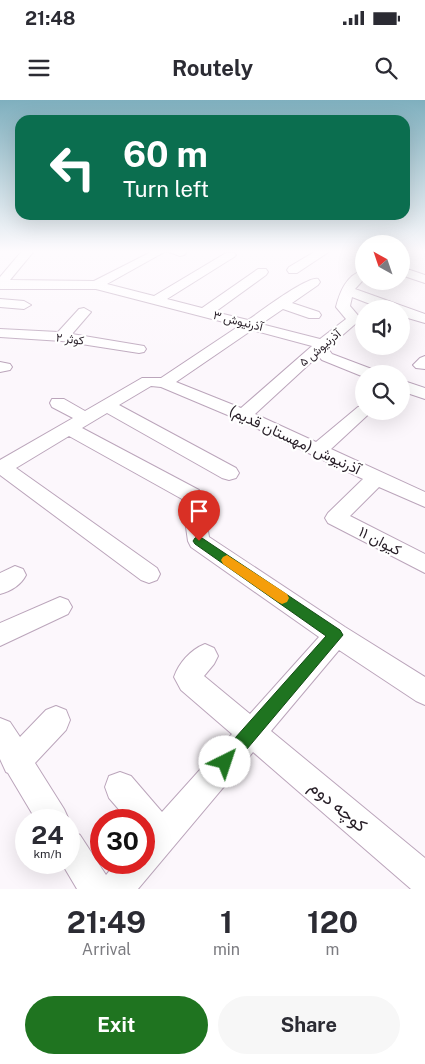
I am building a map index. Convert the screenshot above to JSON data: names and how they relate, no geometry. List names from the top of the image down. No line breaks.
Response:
{"streets":{"street":["آذرنیوش ۳","کوثر ۲","آذرنیوش ۵","آذرنیوش (مهستان قدیم)","کیوان ۱۱","کوچه دوم"]},"crossings":[["آذرنیوش ۳","آذرنیوش ۵"],["آذرنیوش ۵","آذرنیوش (مهستان قدیم)"],["آذرنیوش (مهستان قدیم)","کیوان ۱۱"]],"north":"top left","page":{"status":"21:48","header":"Routely","turn":["60 m","Turn left"],"speed":"24 km/h","limit":"30","eta":["21:49","Arrival","1","min","120","m"],"buttons":["Exit","Share"]}}
